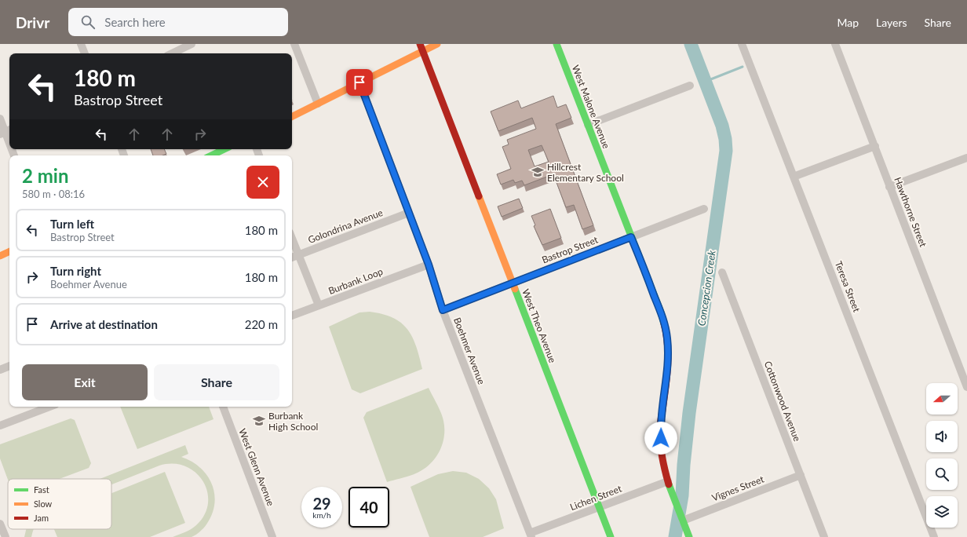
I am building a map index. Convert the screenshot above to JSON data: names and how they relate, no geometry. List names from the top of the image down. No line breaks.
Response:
{"streets":{"street":["West Malone Avenue","Hawthorne Street","Golondrina Avenue","Bastrop Street","Burbank Loop","Teresa Street","West Theo Avenue","Boehmer Avenue","Cottonwood Avenue","West Glenn Avenue","Vignes Street","Lichen Street"]},"crossings":[["West Malone Avenue","Bastrop Street"],["West Malone Avenue","Vignes Street"],["West Malone Avenue","Lichen Street"],["Golondrina Avenue","Boehmer Avenue"],["Bastrop Street","West Theo Avenue"],["Bastrop Street","Boehmer Avenue"],["Burbank Loop","Boehmer Avenue"],["West Theo Avenue","Lichen Street"],["Boehmer Avenue","Lichen Street"],["Cottonwood Avenue","Vignes Street"]],"water":["Concepcion Creek"],"places":{"school or university":["Hillcrest Elementary School","Burbank High School"]},"legend":["Fast","Slow","Jam"],"north":"left","page":{"header":"Drivr","search":"Search here","nav":["Map","Layers","Share"],"turn":["180 m","Bastrop Street"],"heading":["2 min","580 m · 08:16"],"list":[{"name":"Turn left","note":"Bastrop Street","value":"180 m"},{"name":"Turn right","note":"Boehmer Avenue","value":"180 m"},{"name":"Arrive at destination","value":"220 m"}],"buttons":["Exit","Share"],"speed":"29 km/h","limit":"40"}}
